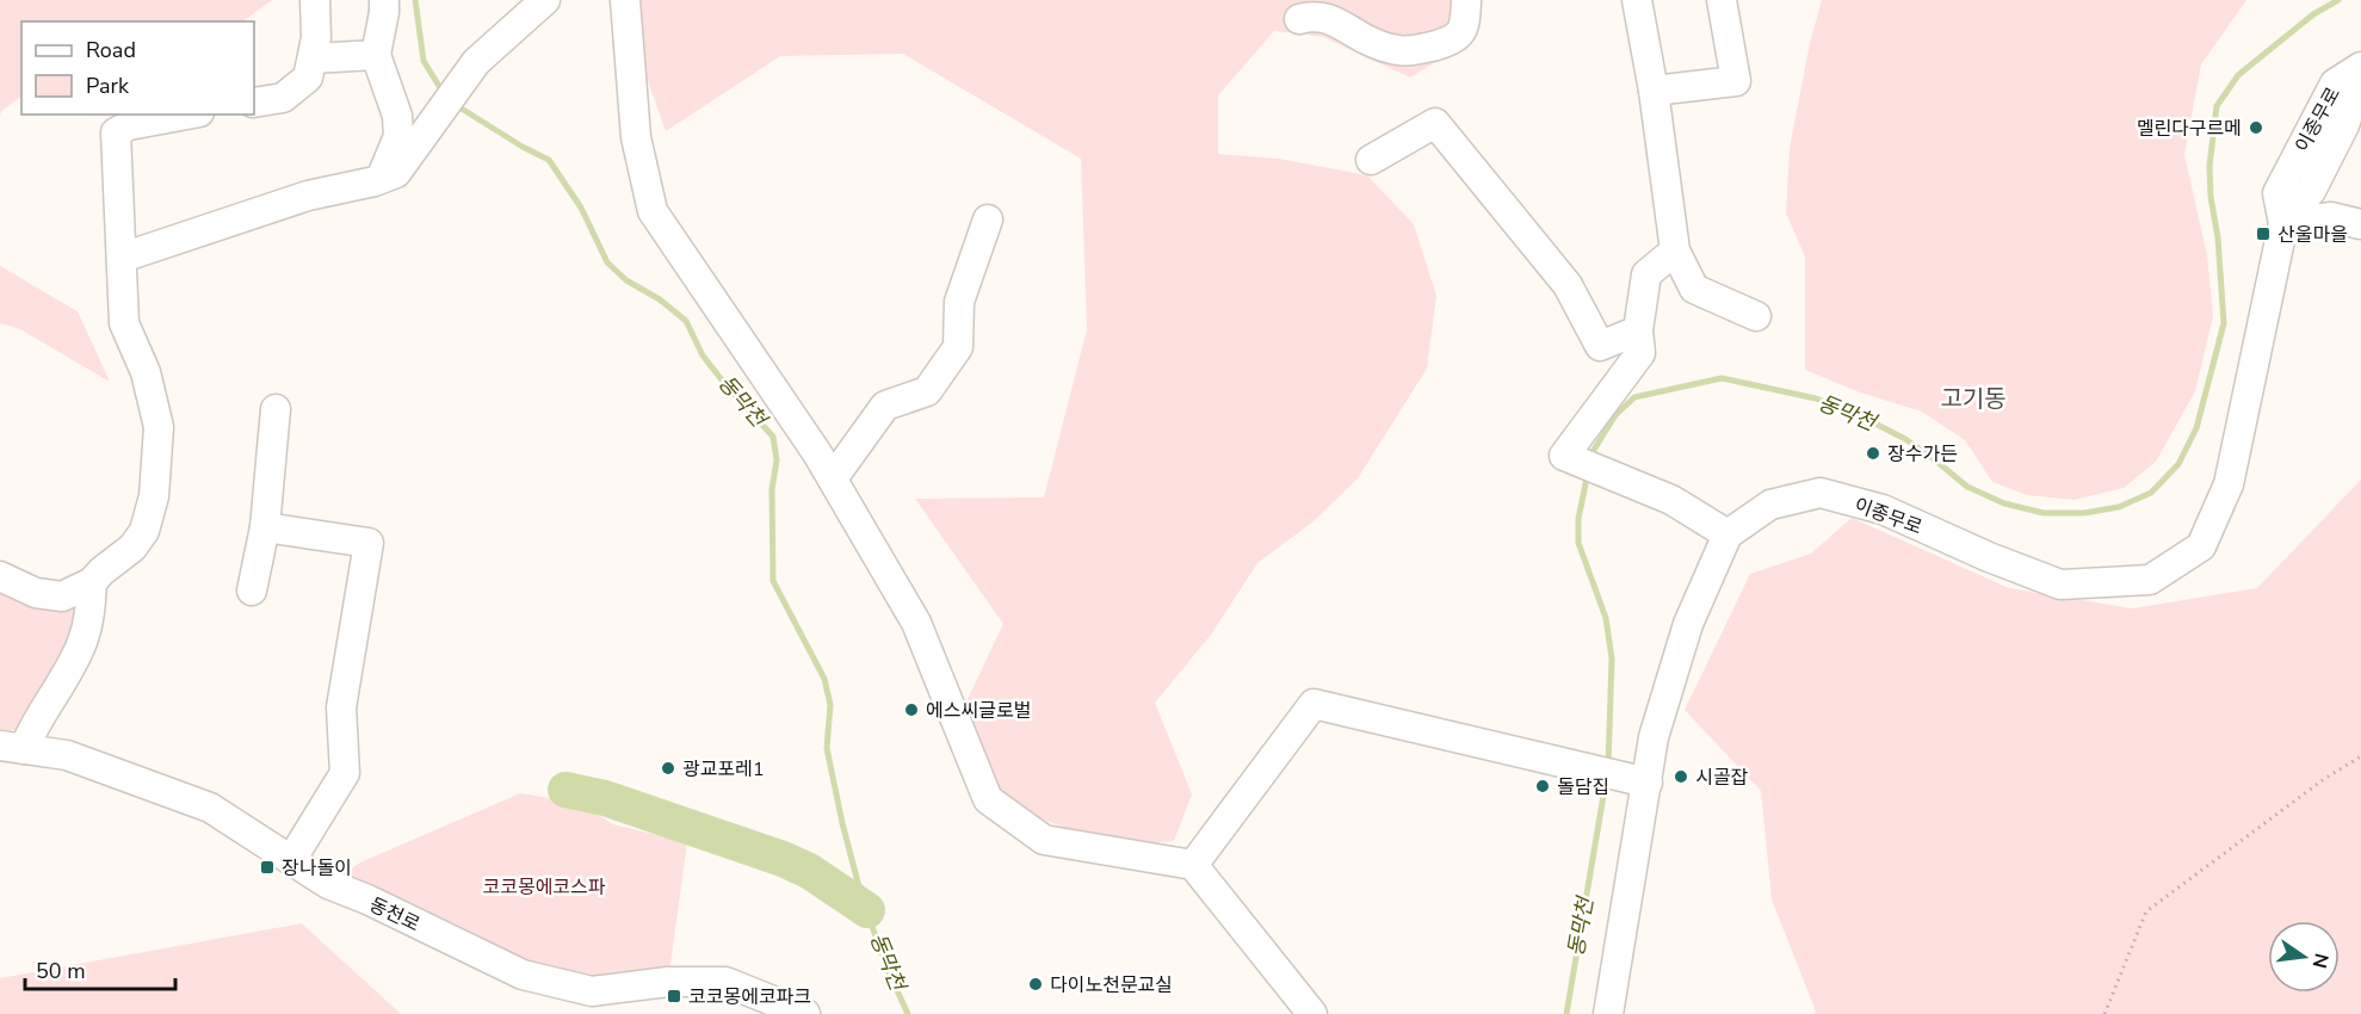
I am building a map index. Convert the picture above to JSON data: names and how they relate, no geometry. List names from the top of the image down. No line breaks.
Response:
{"streets":{"street":["이종무로","동천로"]},"districts":["고기동"],"water":["동막천"],"parks":["코코몽에코스파"],"places":{"other":["멜린다구르메","장수가든","에스씨글로벌","광교포레1","시골잡","돌담집","다이노천문교실"],"transit":["산울마을","장나돌이","코코몽에코파크"]},"legend":["Road","Park"],"scale_bar":"50 m","north":"right"}
